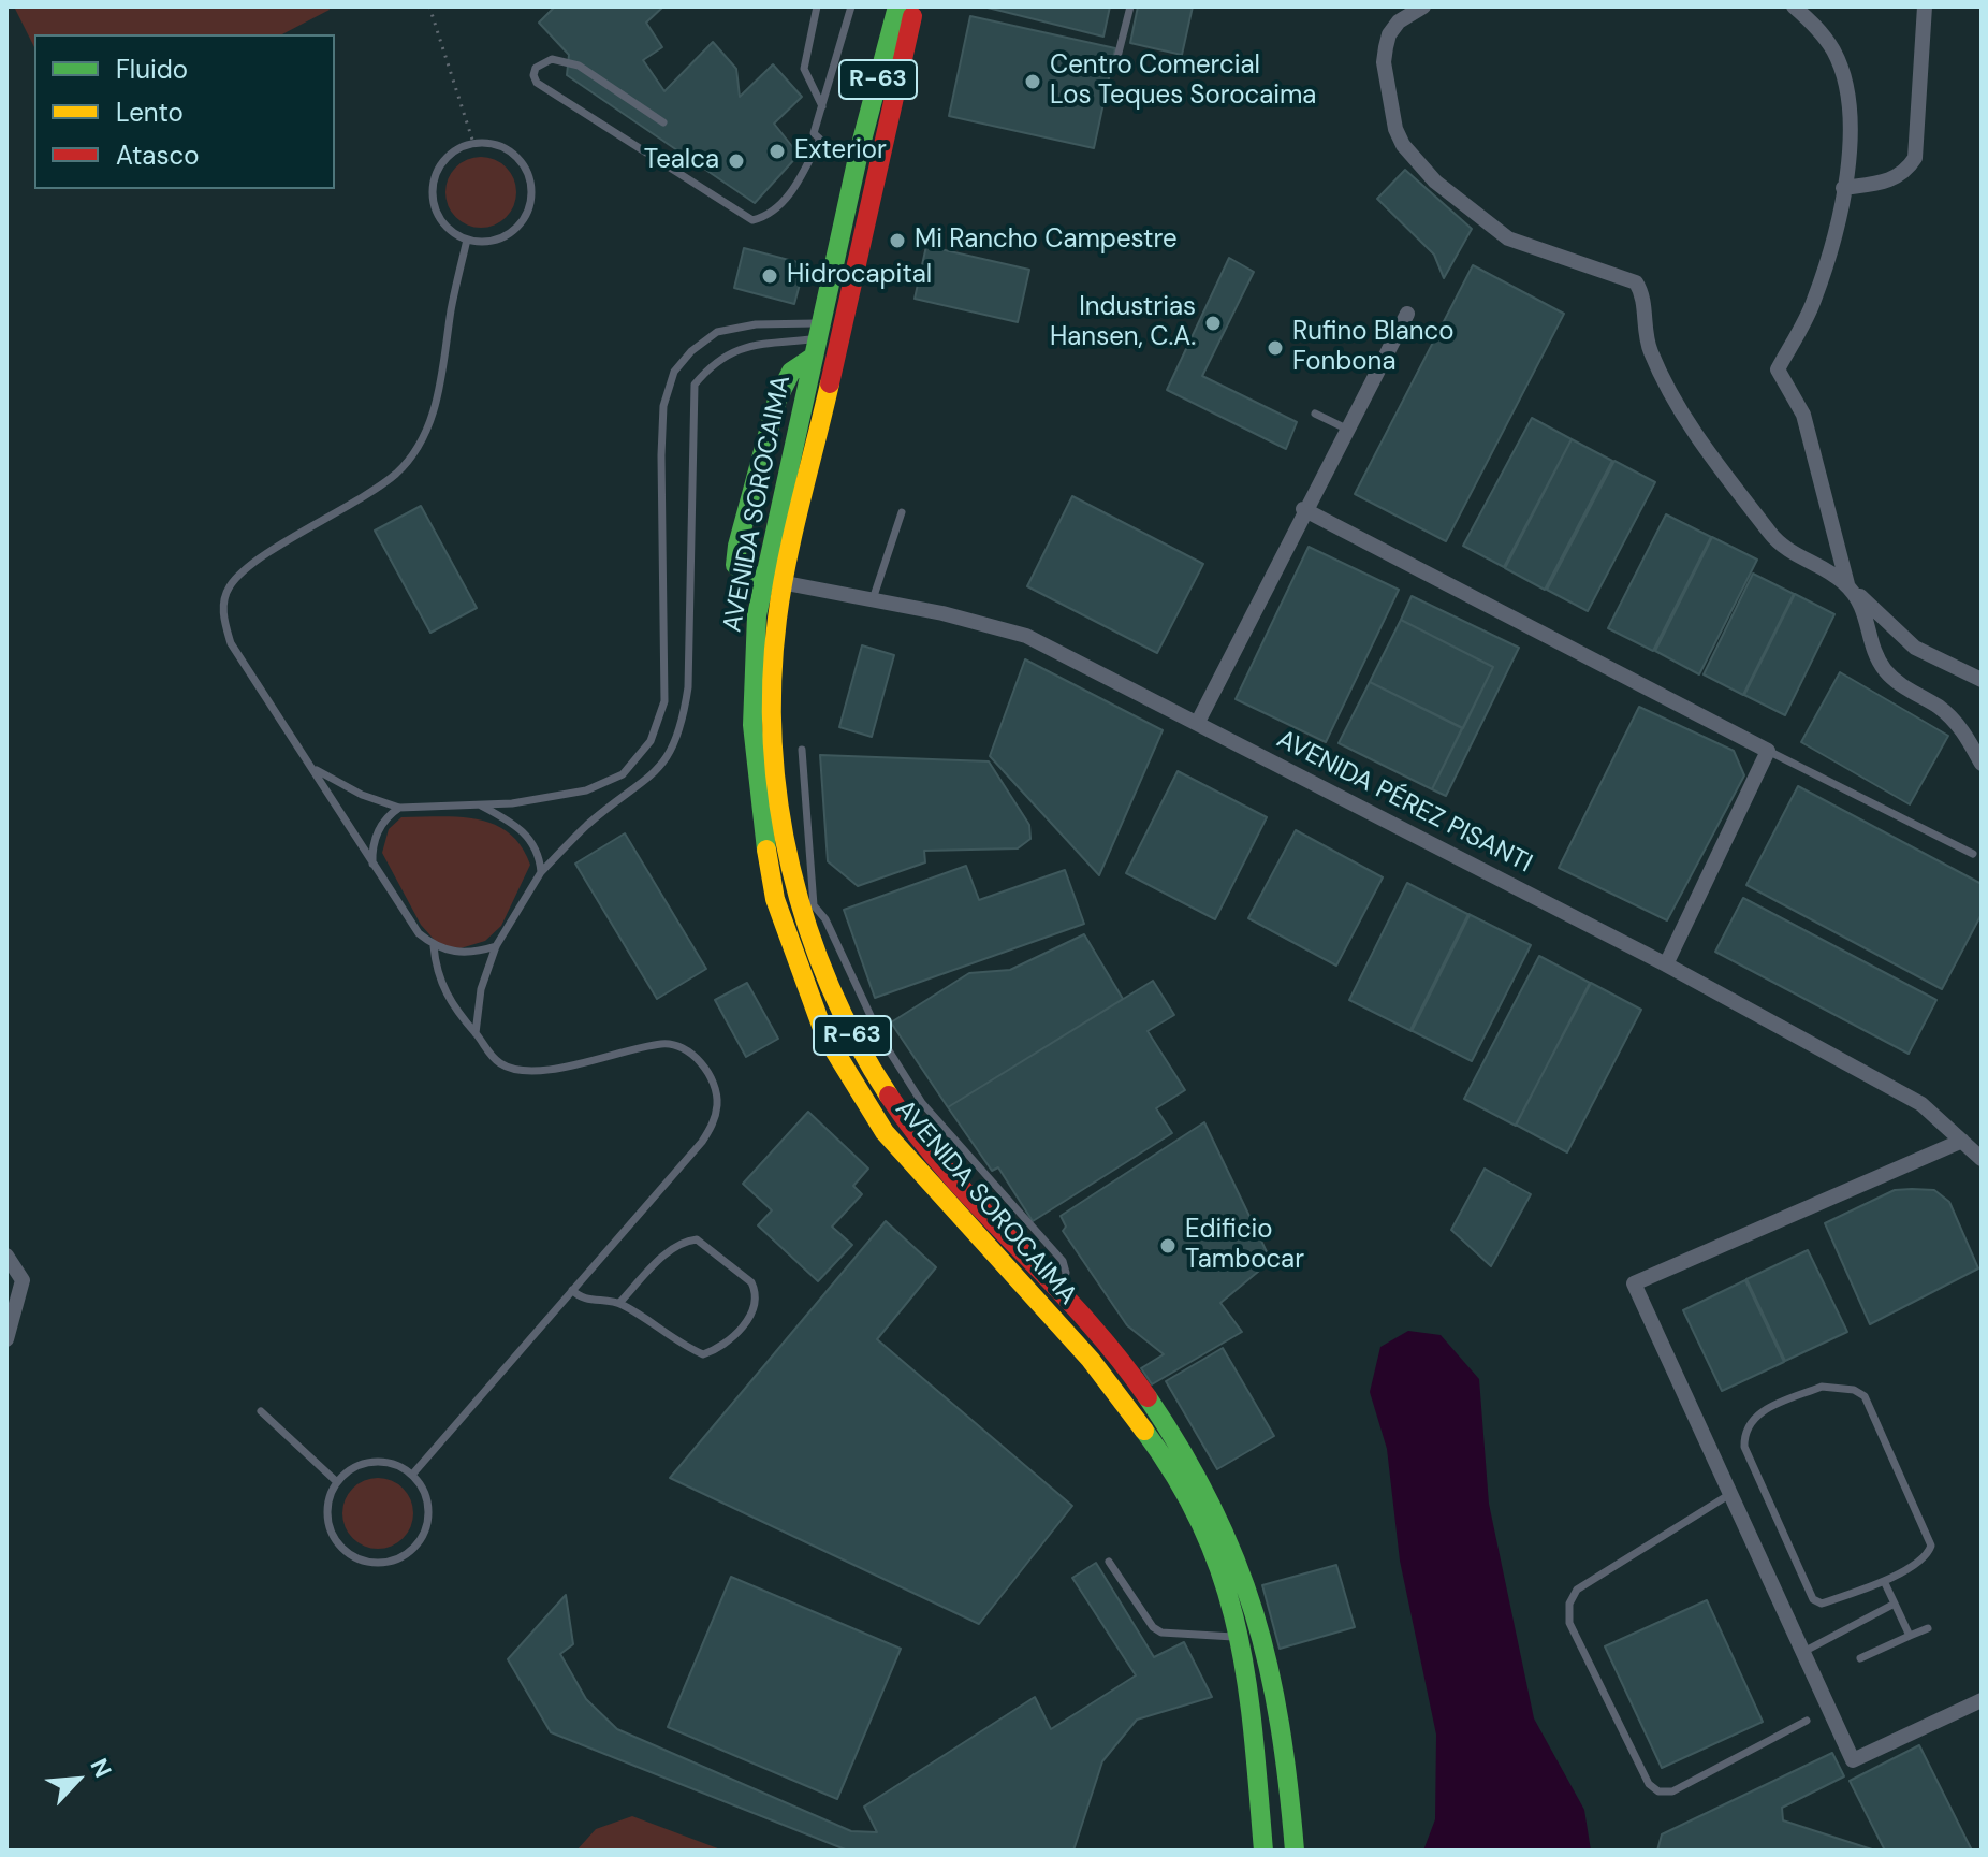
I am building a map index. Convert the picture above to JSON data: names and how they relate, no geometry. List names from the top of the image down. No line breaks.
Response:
{"streets":{"main road":["R-63","AVENIDA SOROCAIMA"],"street":["AVENIDA PÉREZ PISANTI"]},"crossings":[["AVENIDA SOROCAIMA","AVENIDA PÉREZ PISANTI"]],"places":["Centro Comercial Los Teques Sorocaima","Exterior","Tealca","Mi Rancho Campestre","Hidrocapital","Industrias Hansen, C.A.","Rufino Blanco Fonbona","Edificio Tambocar"],"legend":["Fluido","Lento","Atasco"],"north":"top right"}
